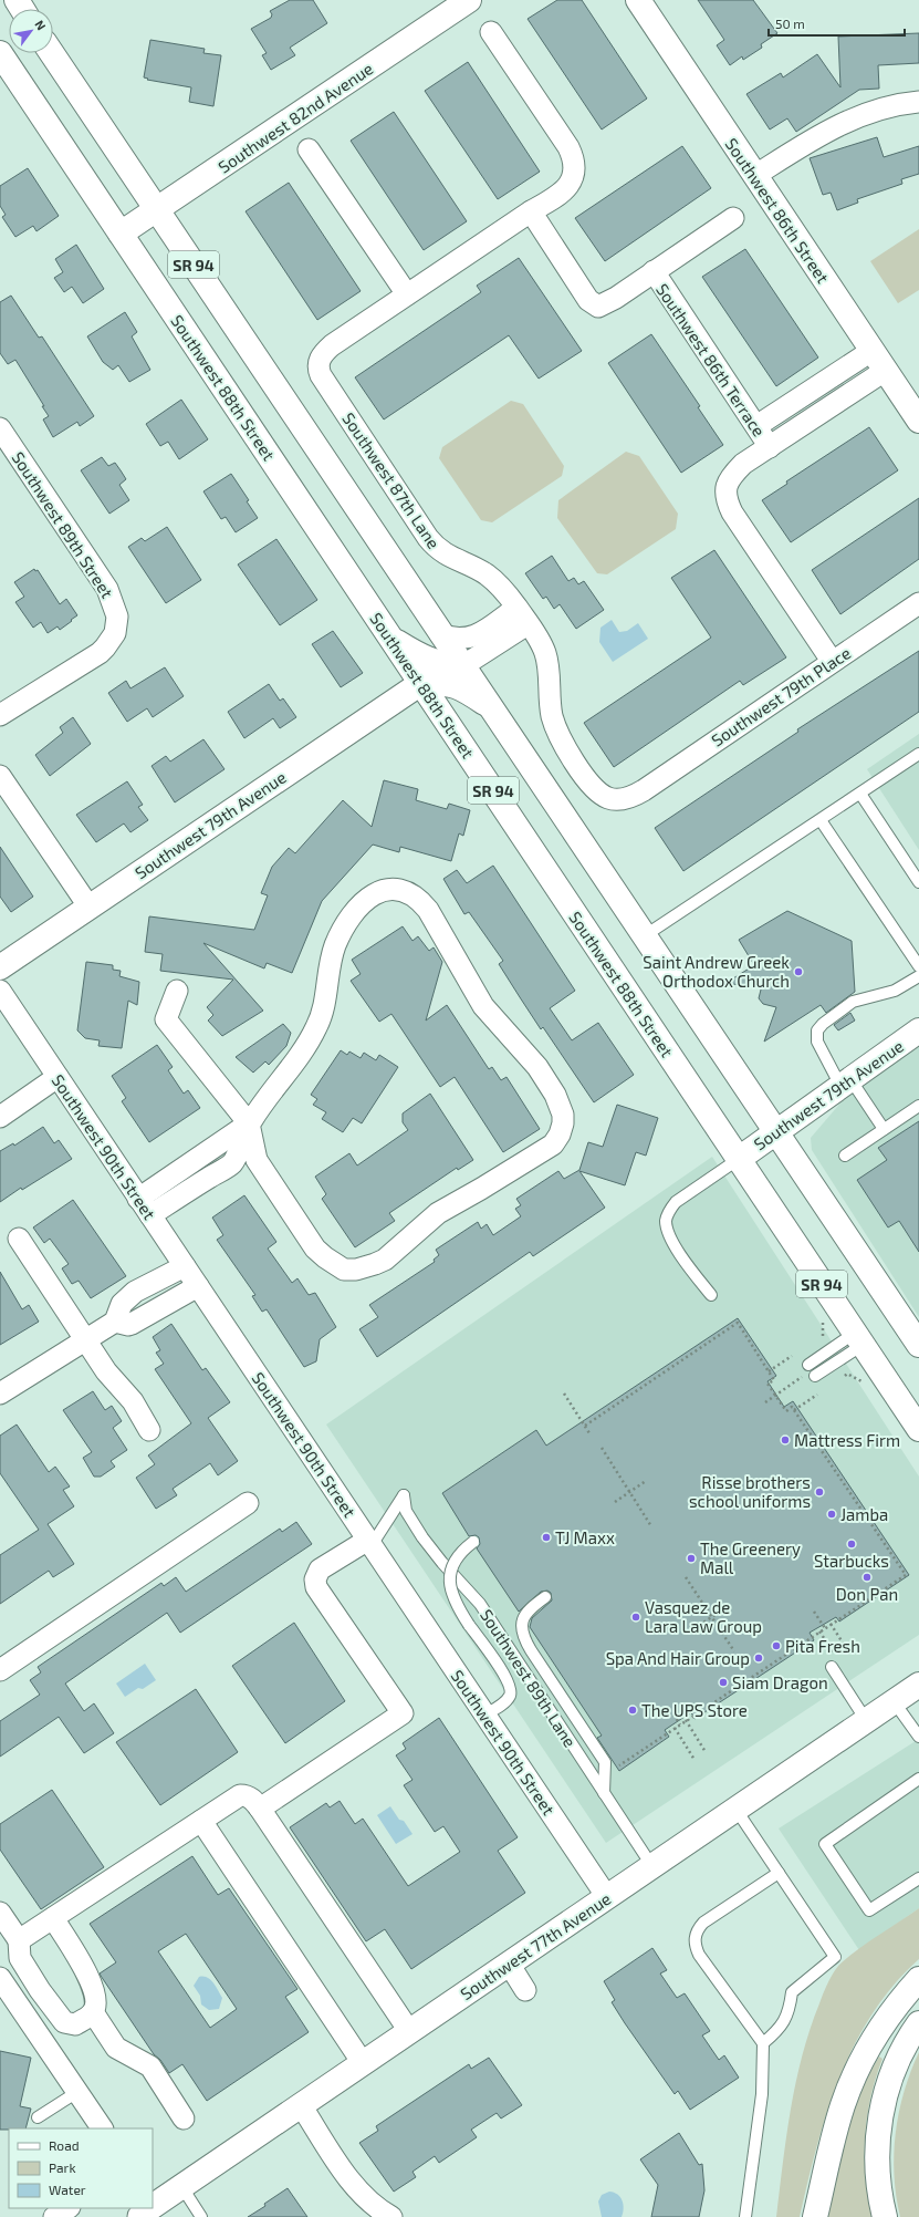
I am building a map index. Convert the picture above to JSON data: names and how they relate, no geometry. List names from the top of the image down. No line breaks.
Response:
{"streets":{"main road":["Southwest 82nd Avenue","Southwest 86th Street","SR 94","Southwest 88th Street","Southwest 79th Avenue","Southwest 77th Avenue"],"street":["Southwest 86th Terrace","Southwest 87th Lane","Southwest 89th Street","Southwest 79th Place","Southwest 90th Street"],"lane":["Southwest 89th Lane"]},"crossings":[["Southwest 82nd Avenue","SR 94"],["Southwest 82nd Avenue","Southwest 88th Street"],["SR 94","Southwest 79th Avenue"],["Southwest 86th Terrace","Southwest 87th Lane"],["Southwest 88th Street","Southwest 79th Avenue"],["Southwest 87th Lane","Southwest 79th Place"],["Southwest 90th Street","Southwest 89th Lane"],["Southwest 90th Street","Southwest 77th Avenue"],["Southwest 89th Lane","Southwest 77th Avenue"]],"places":["Saint Andrew Greek Orthodox Church","Mattress Firm","Risse brothers school uniforms","Jamba","TJ Maxx","Starbucks","The Greenery Mall","Don Pan","Vasquez de Lara Law Group","Pita Fresh","Spa And Hair Group","Siam Dragon","The UPS Store"],"legend":["Road","Park","Water"],"scale_bar":"50 m","north":"top right"}
